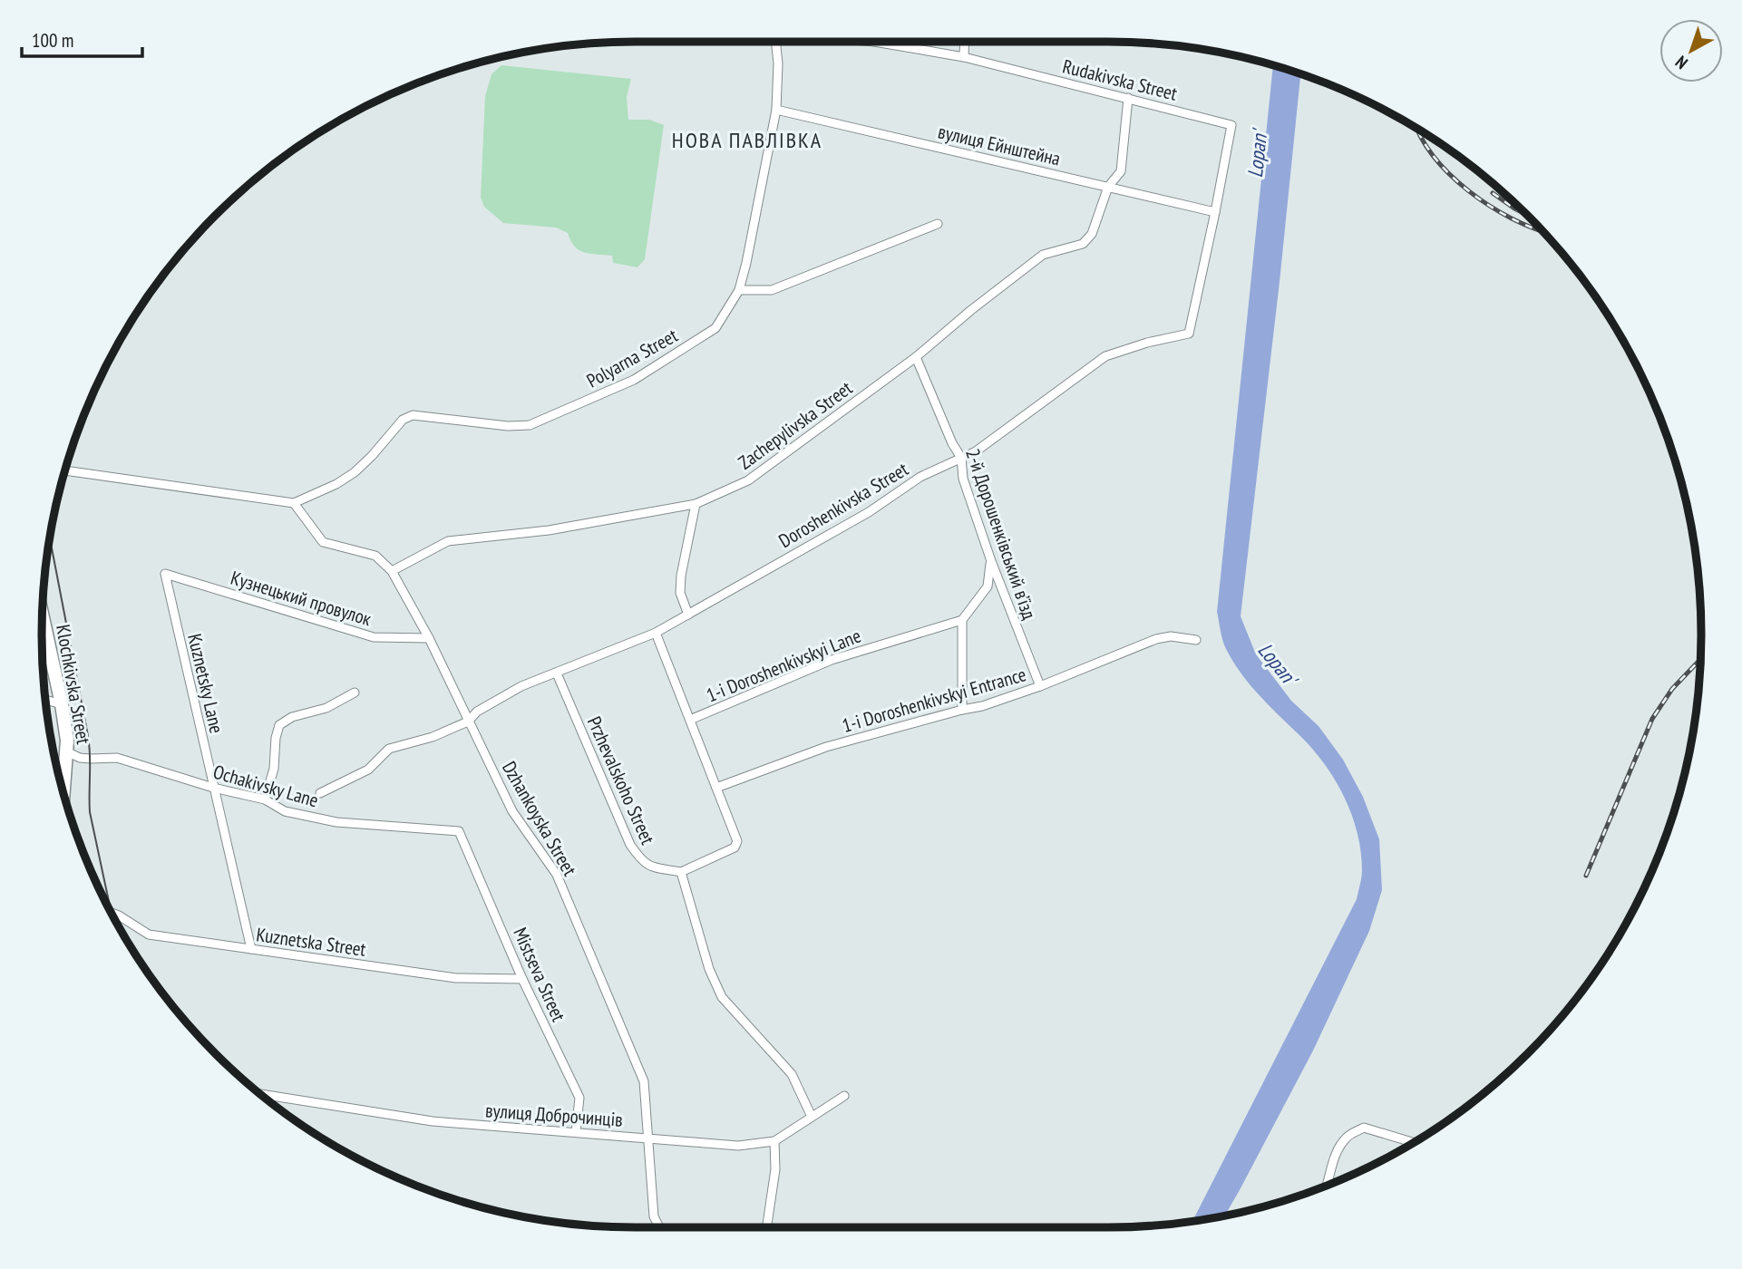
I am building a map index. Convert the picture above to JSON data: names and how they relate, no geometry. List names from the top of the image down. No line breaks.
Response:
{"streets":{"main road":["Klochkivska Street"],"street":["Rudakivska Street","вулиця Ейнштейна","Polyarna Street","Zachepylivska Street","Doroshenkivska Street","2-й Дорошенківський в’їзд","1-i Doroshenkivskyi Lane","Kuznetsky Lane","1-i Doroshenkivskyi Entrance","Przhevalskoho Street","Ochakivsky Lane","Dzhankoyska Street","Kuznetska Street","Mistseva Street","вулиця Доброчинців"]},"crossings":[["Rudakivska Street","Doroshenkivska Street"],["вулиця Ейнштейна","Zachepylivska Street"],["вулиця Ейнштейна","Doroshenkivska Street"],["Polyarna Street","Dzhankoyska Street"],["Zachepylivska Street","2-й Дорошенківський в’їзд"],["Zachepylivska Street","Dzhankoyska Street"],["Doroshenkivska Street","2-й Дорошенківський в’їзд"],["Doroshenkivska Street","Przhevalskoho Street"],["Doroshenkivska Street","Dzhankoyska Street"],["2-й Дорошенківський в’їзд","1-i Doroshenkivskyi Entrance"],["Kuznetsky Lane","Ochakivsky Lane"],["Kuznetsky Lane","Dzhankoyska Street"],["Kuznetsky Lane","Kuznetska Street"],["Klochkivska Street","Ochakivsky Lane"],["Ochakivsky Lane","Mistseva Street"],["Dzhankoyska Street","вулиця Доброчинців"],["Kuznetska Street","Mistseva Street"],["Mistseva Street","вулиця Доброчинців"]],"districts":["НОВА ПАВЛІВКА"],"water":["Lopan'"],"scale_bar":"100 m","north":"bottom left"}
